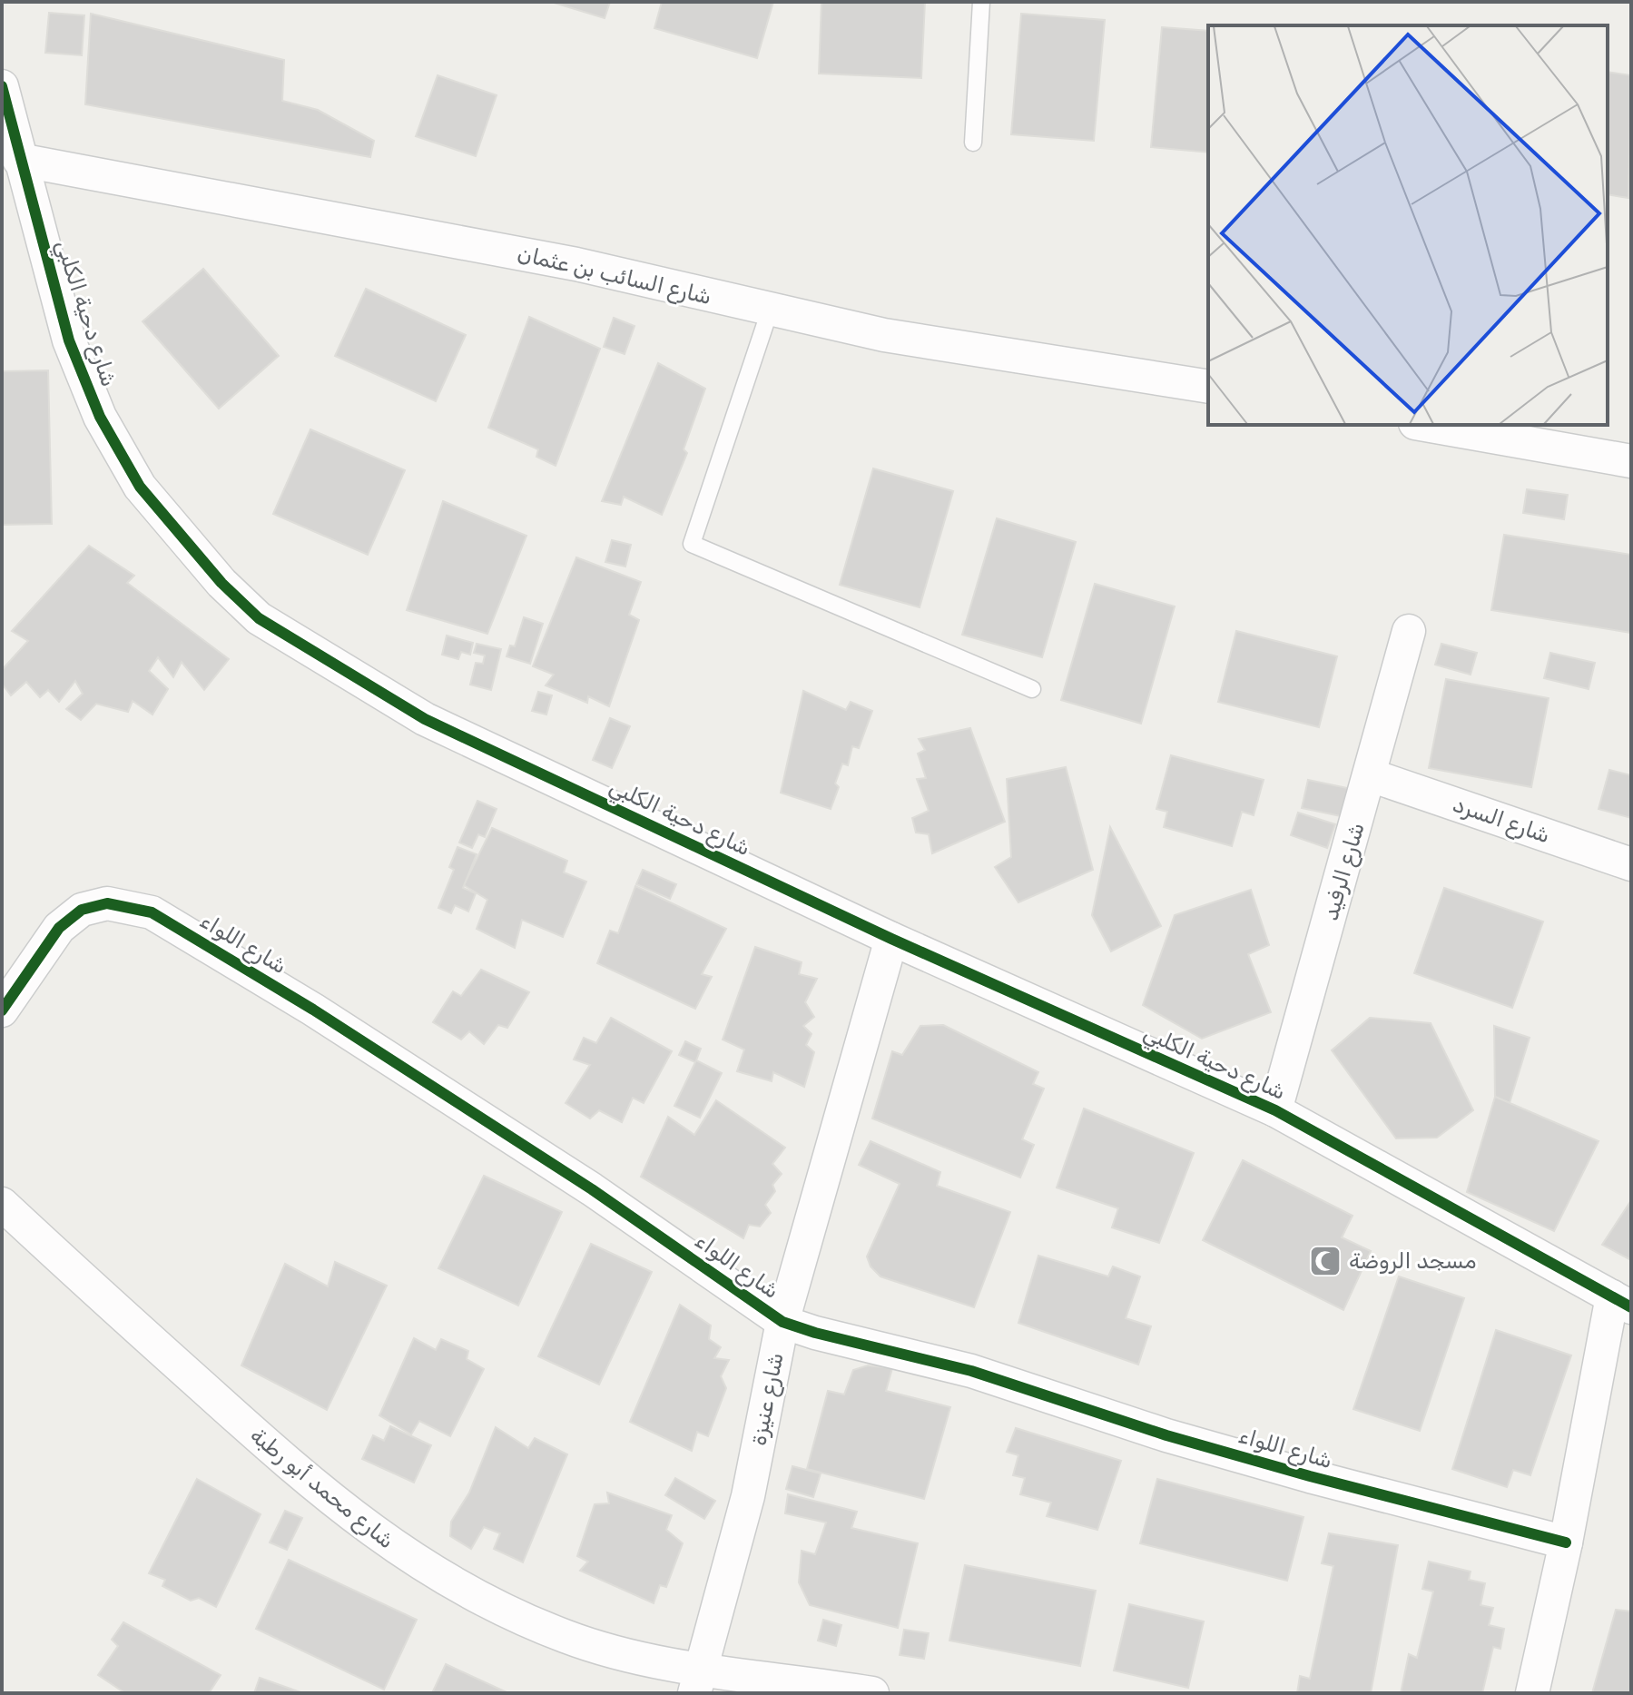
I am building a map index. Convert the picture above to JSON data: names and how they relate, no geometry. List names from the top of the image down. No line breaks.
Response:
{"streets":{"street":["شارع السائب بن عثمان","شارع دحية الكلبي","شارع السرد","شارع الرفيد","شارع اللواء","شارع عنيزة","شارع محمد أبو رطبة"]},"crossings":[["شارع السائب بن عثمان","شارع دحية الكلبي"],["شارع دحية الكلبي","شارع الرفيد"],["شارع دحية الكلبي","شارع عنيزة"],["شارع السرد","شارع الرفيد"],["شارع اللواء","شارع عنيزة"],["شارع عنيزة","شارع محمد أبو رطبة"]],"places":{"mosque":["مسجد الروضة"]}}
